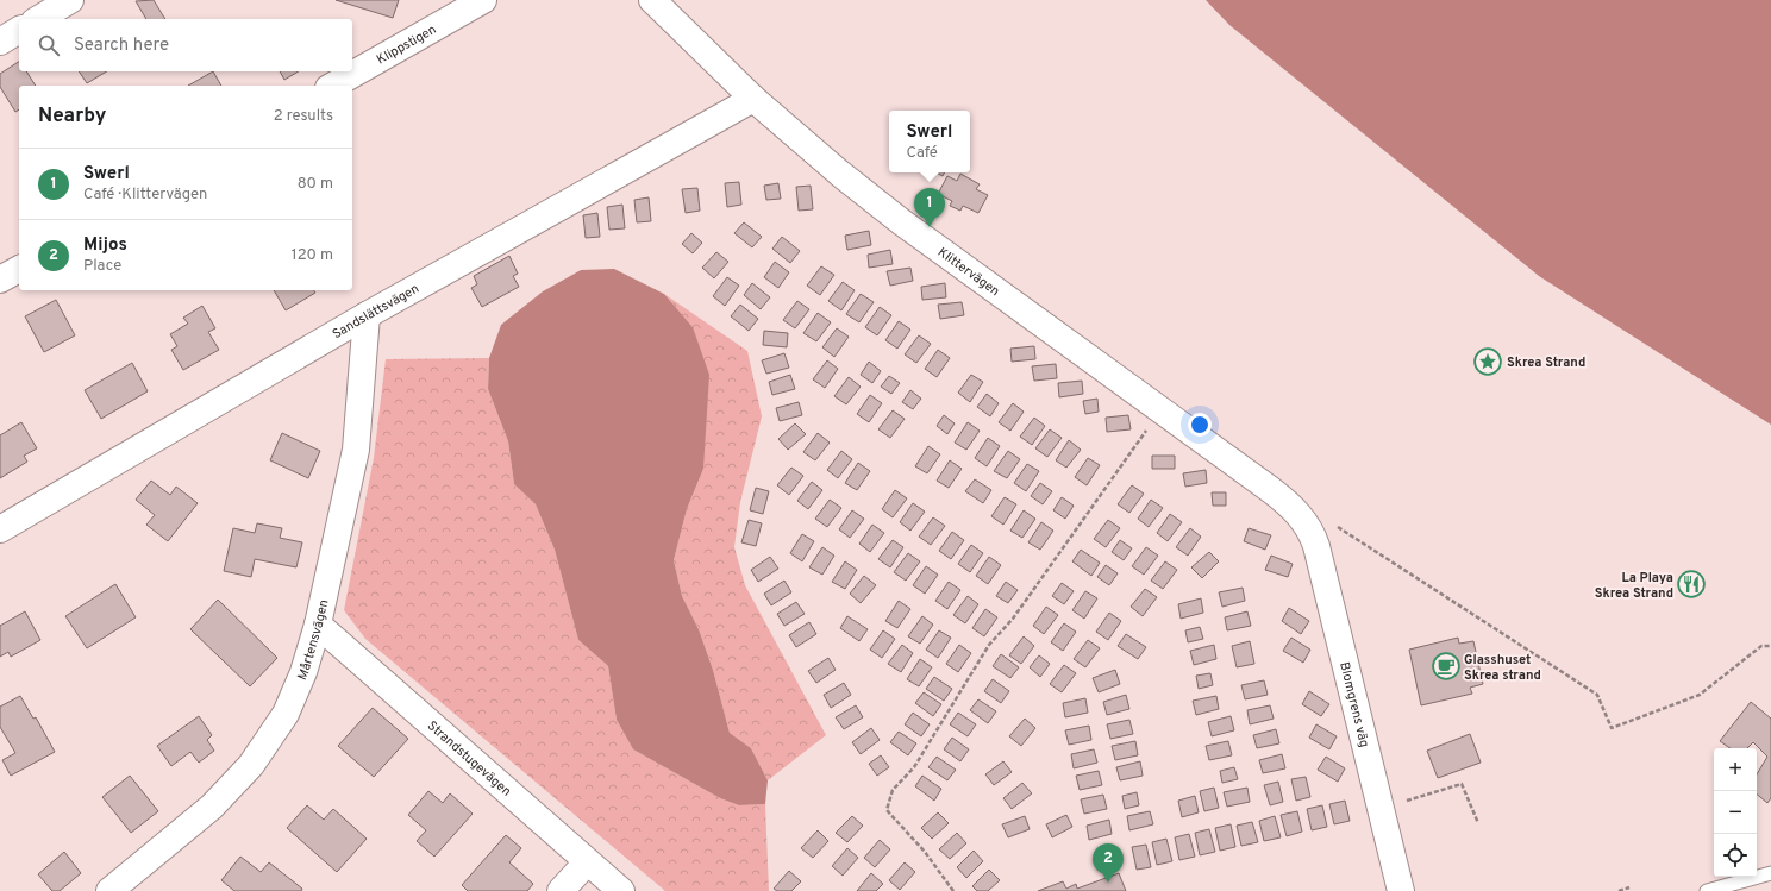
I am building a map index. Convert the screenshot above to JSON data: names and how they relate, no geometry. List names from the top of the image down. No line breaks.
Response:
{"streets":{"street":["Klippstigen","Klittervägen","Sandslättsvägen","Mårtensvägen","Blomgrens väg","Strandstugevägen"]},"crossings":[["Klittervägen","Sandslättsvägen"],["Klittervägen","Blomgrens väg"],["Sandslättsvägen","Mårtensvägen"],["Mårtensvägen","Strandstugevägen"]],"places":{"place":["Skrea Strand"],"restaurant":["La Playa Skrea Strand"],"cafe":["Glasshuset Skrea strand"]},"page":{"search":"Search here","heading":["Nearby","2 results"],"popup":["Swerl","Café"],"list":[{"mark":"1","name":"Swerl","note":"Café · Klittervägen","value":"80 m"},{"mark":"2","name":"Mijos","note":"Place","value":"120 m"}],"pins":["1","2"],"map_buttons":["+","−"]}}
